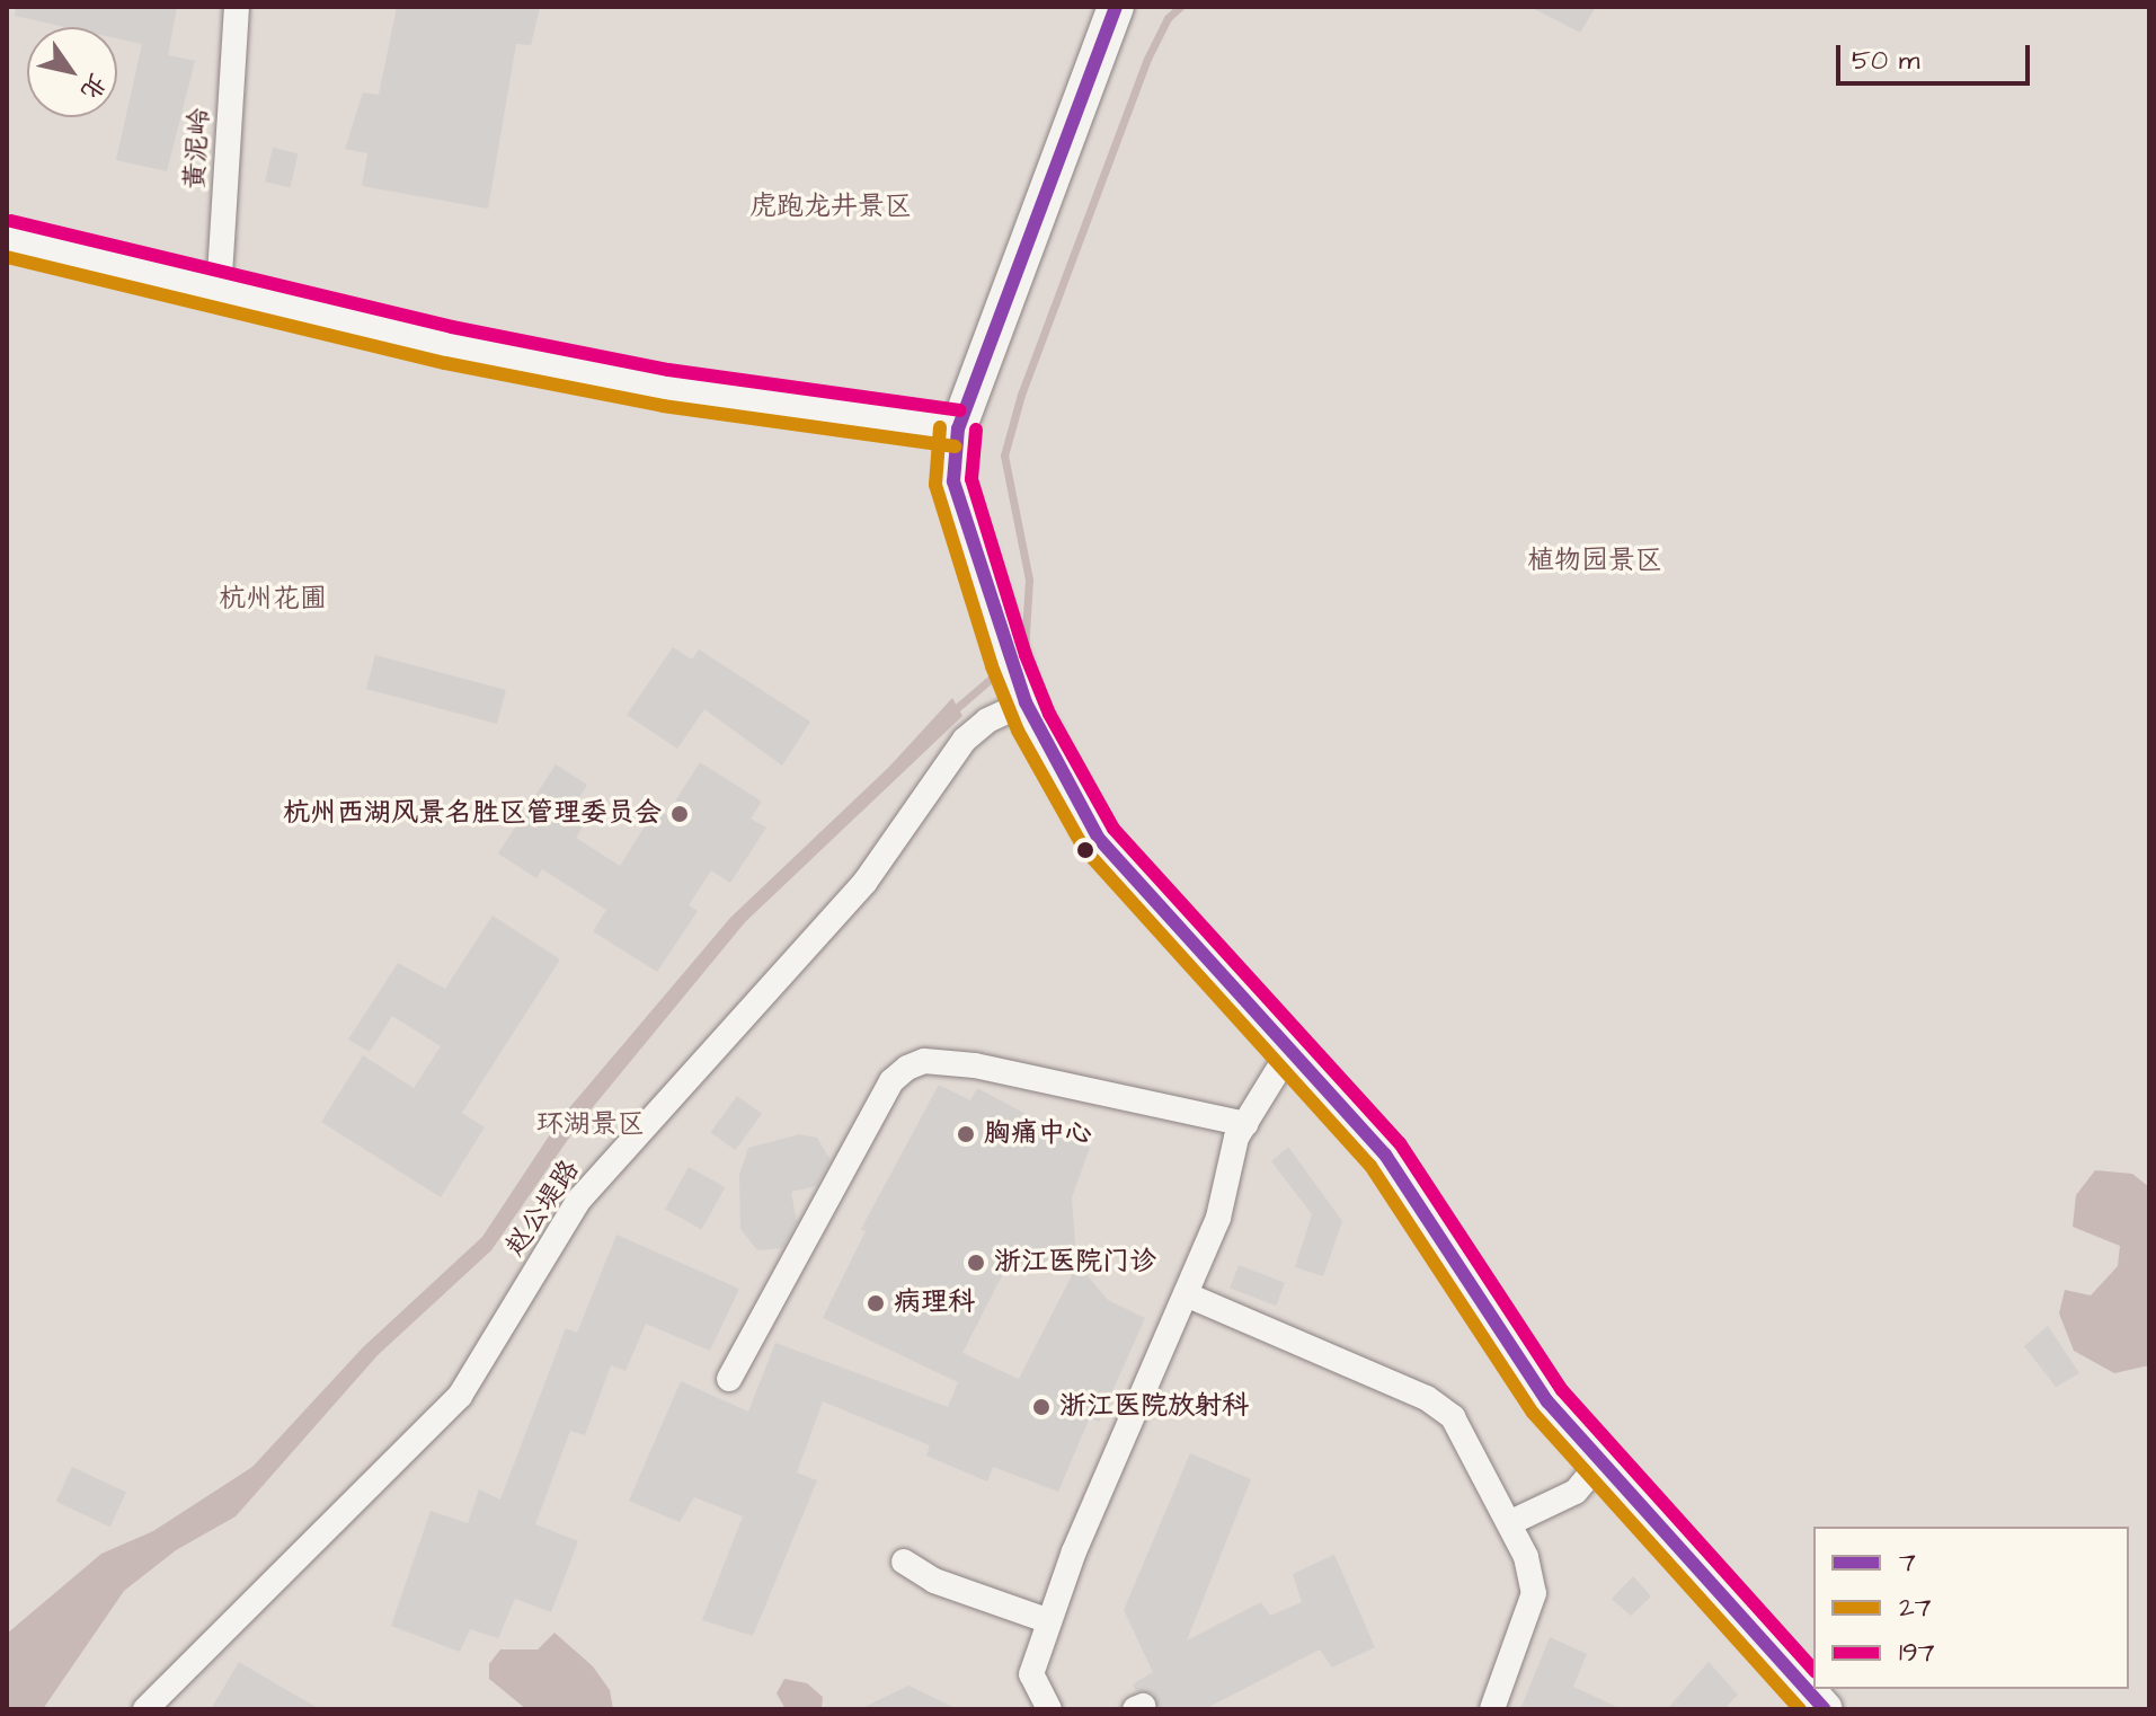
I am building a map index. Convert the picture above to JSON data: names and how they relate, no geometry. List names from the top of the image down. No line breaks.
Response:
{"streets":{"street":["黄泥岭","赵公堤路"]},"parks":["虎跑龙井景区","植物园景区","杭州花圃","环湖景区"],"places":["杭州西湖风景名胜区管理委员会","胸痛中心","浙江医院门诊","病理科","浙江医院放射科"],"lines":["transit line 7","transit line 197","transit line 27"],"legend":["7","27","197"],"scale_bar":"50 m","north":"bottom right"}
